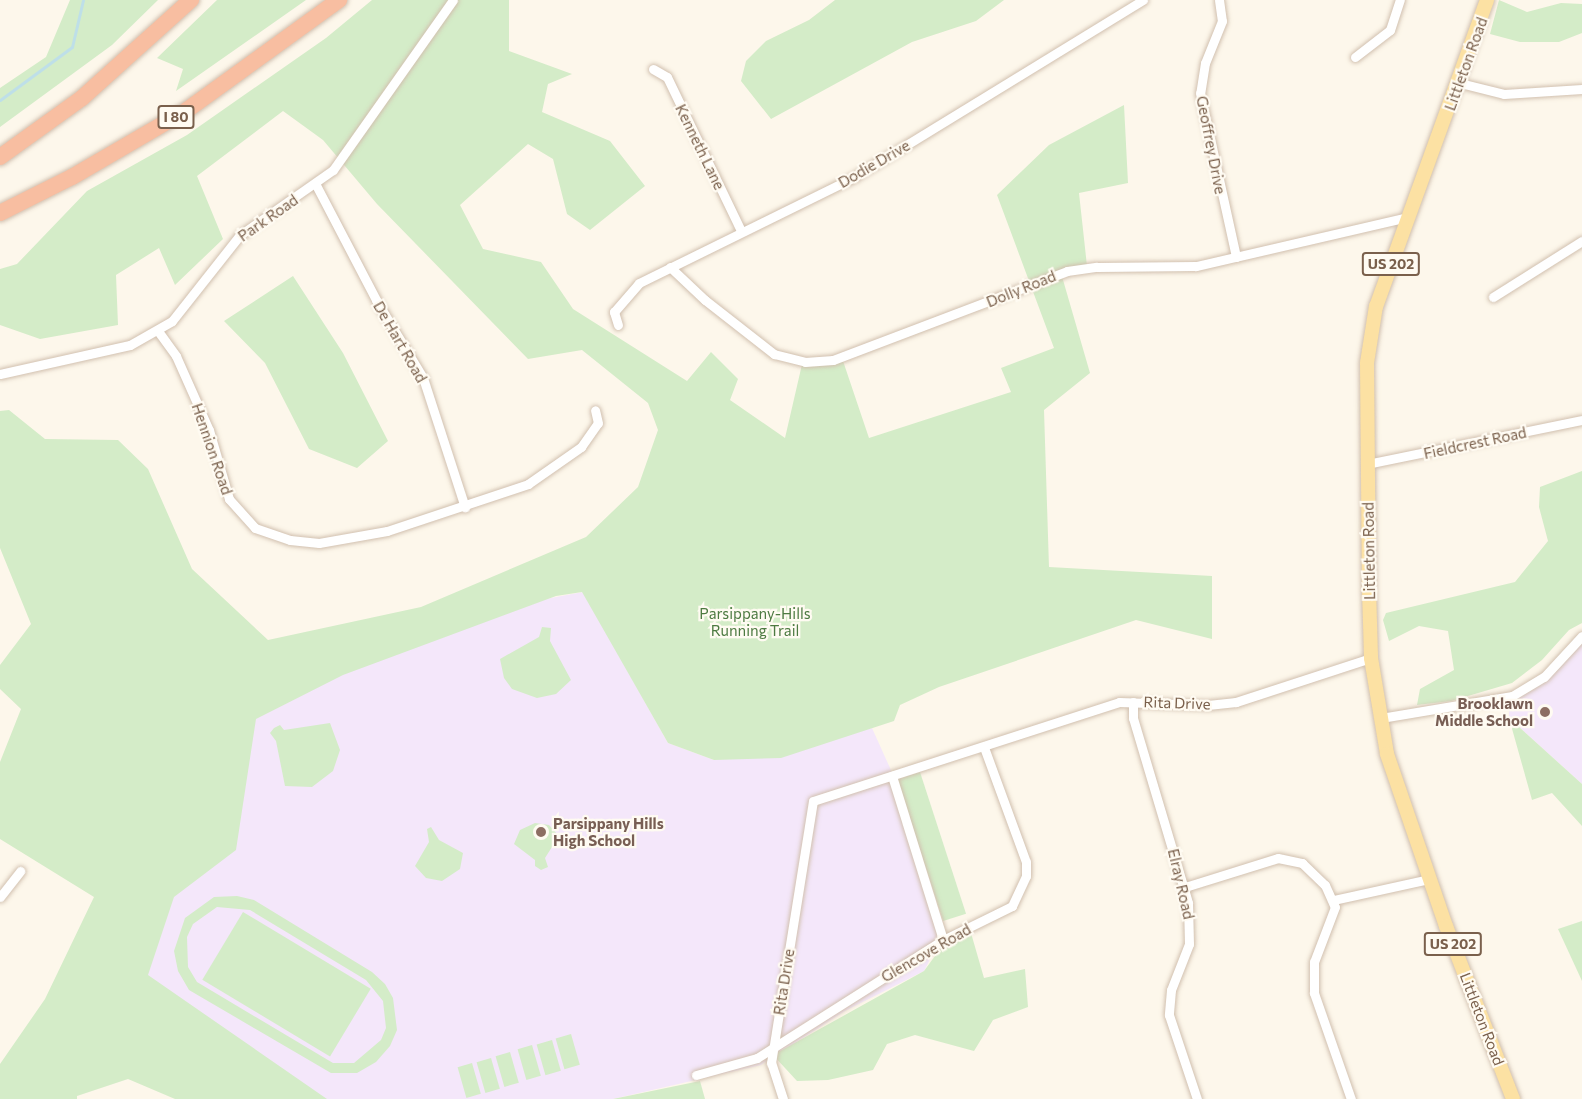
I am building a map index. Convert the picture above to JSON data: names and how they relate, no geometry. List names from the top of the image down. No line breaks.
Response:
{"streets":{"highway":["I 80"],"main road":["Littleton Road","US 202"],"street":["Geoffrey Drive","Kenneth Lane","Dodie Drive","Park Road","Dolly Road","De Hart Road","Fieldcrest Road","Hennion Road","Rita Drive","Elray Road","Glencove Road"]},"crossings":[["Littleton Road","Dolly Road"],["Littleton Road","Fieldcrest Road"],["Littleton Road","Rita Drive"],["Geoffrey Drive","Dolly Road"],["Kenneth Lane","Dodie Drive"],["Dodie Drive","Dolly Road"],["Park Road","De Hart Road"],["Park Road","Hennion Road"],["De Hart Road","Hennion Road"],["Rita Drive","Elray Road"],["Rita Drive","Glencove Road"]],"parks":["Parsippany-Hills Running Trail"],"places":["Brooklawn Middle School","Parsippany Hills High School"]}
